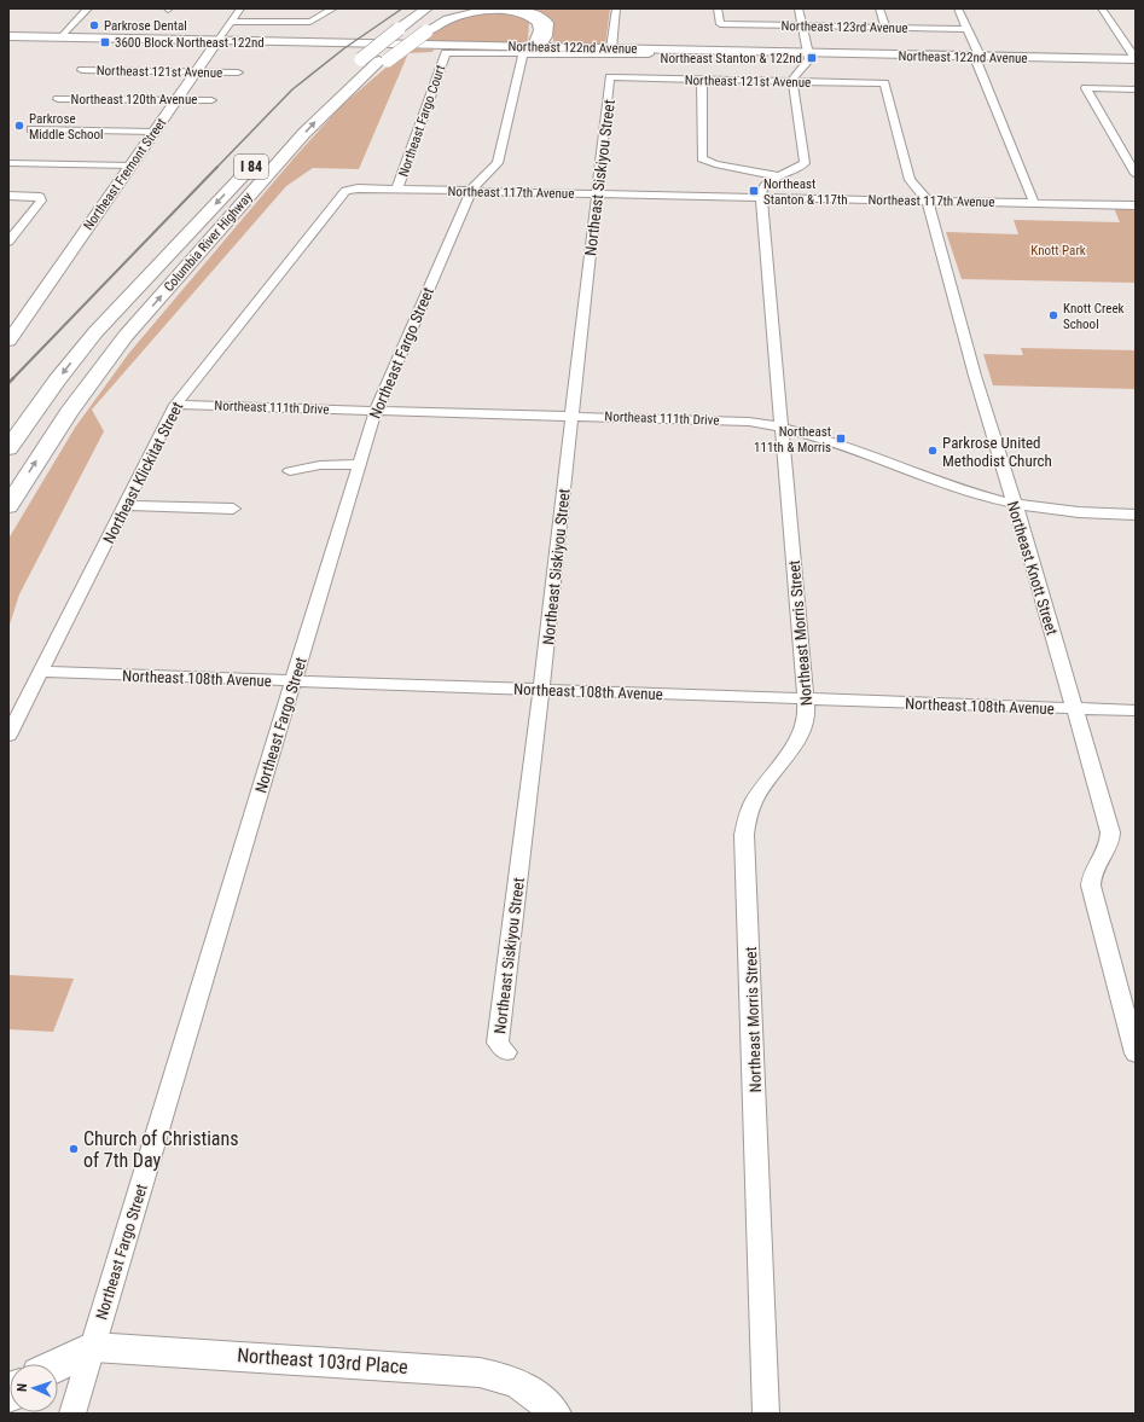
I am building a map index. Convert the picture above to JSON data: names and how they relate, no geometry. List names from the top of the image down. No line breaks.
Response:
{"streets":{"highway":["I 84","Columbia River Highway"],"main road":["Northeast 122nd Avenue","Northeast Fremont Street","Northeast 103rd Place"],"street":["Northeast 123rd Avenue","Northeast 121st Avenue","Northeast 120th Avenue","Northeast Fargo Court","Northeast Siskiyou Street","Northeast 117th Avenue","Northeast Fargo Street","Northeast 111th Drive","Northeast Klickitat Street","Northeast Knott Street","Northeast Morris Street","Northeast 108th Avenue"]},"crossings":[["Northeast 122nd Avenue","Northeast Fremont Street"],["Northeast 121st Avenue","Northeast Fremont Street"],["Northeast 121st Avenue","Northeast Siskiyou Street"],["Northeast 121st Avenue","Northeast Knott Street"],["Northeast 120th Avenue","Northeast Fremont Street"],["Northeast Fargo Court","Northeast 117th Avenue"],["Northeast Fargo Court","Northeast Fargo Street"],["Northeast Siskiyou Street","Northeast 117th Avenue"],["Northeast Siskiyou Street","Northeast 111th Drive"],["Northeast Siskiyou Street","Northeast 108th Avenue"],["Northeast 117th Avenue","Northeast Fargo Street"],["Northeast 117th Avenue","Northeast Klickitat Street"],["Northeast 117th Avenue","Northeast Knott Street"],["Northeast 117th Avenue","Northeast Morris Street"],["Northeast Fargo Street","Northeast 111th Drive"],["Northeast Fargo Street","Northeast 108th Avenue"],["Northeast Fargo Street","Northeast 103rd Place"],["Northeast 111th Drive","Northeast Klickitat Street"],["Northeast 111th Drive","Northeast Knott Street"],["Northeast 111th Drive","Northeast Morris Street"],["Northeast Klickitat Street","Northeast 108th Avenue"],["Northeast Knott Street","Northeast 108th Avenue"],["Northeast Morris Street","Northeast 108th Avenue"]],"parks":["Knott Park"],"places":{"other":["Parkrose Dental","Parkrose Middle School","Knott Creek School","Parkrose United Methodist Church","Church of Christians of 7th Day"],"transit":["3600 Block Northeast 122nd","Northeast Stanton & 122nd","Northeast Stanton & 117th","Northeast 111th & Morris"]},"north":"left"}
